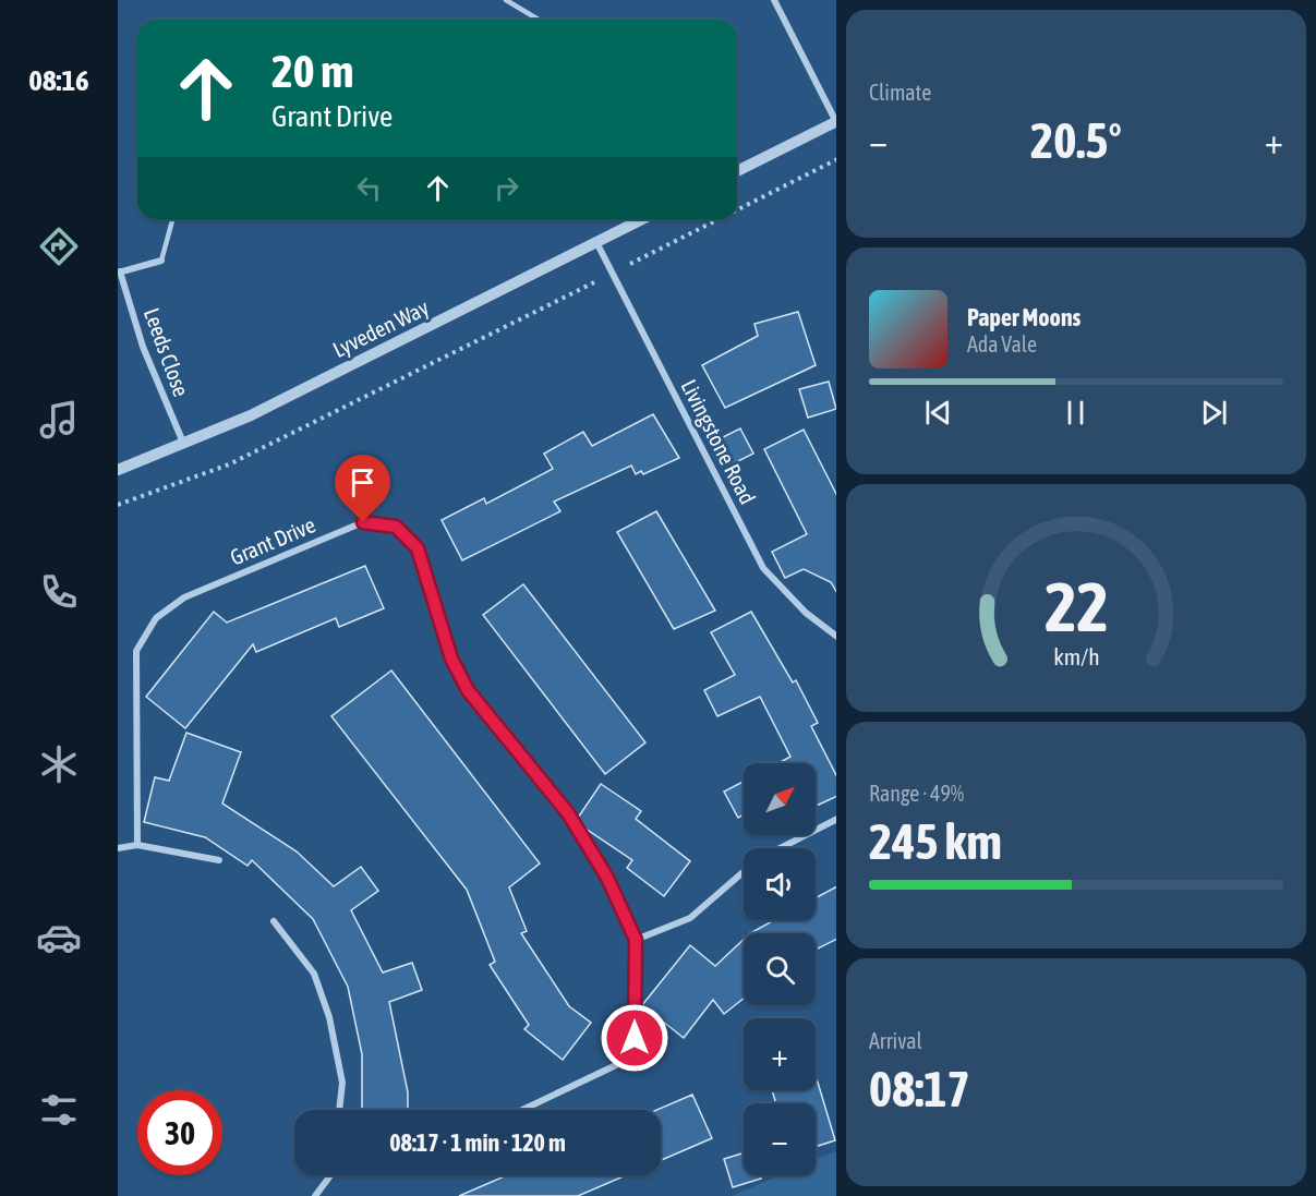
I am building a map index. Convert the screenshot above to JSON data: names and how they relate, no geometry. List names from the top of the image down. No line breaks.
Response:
{"streets":{"street":["Lyveden Way","Leeds Close","Livingstone Road","Grant Drive"]},"crossings":[["Lyveden Way","Leeds Close"],["Lyveden Way","Livingstone Road"]],"north":"top right","page":{"tabs":"08:16","tile":["Climate",["Range · 49%","245 km"],["Arrival","08:17"]],"turn":["20 m","Grant Drive"],"heat":["−","20.5°","+"],"song":["Paper Moons","Ada Vale"],"map_buttons":["+","−"],"limit":"30","trip":"08:17 · 1 min · 120 m","gauge":["22","km/h"]}}
